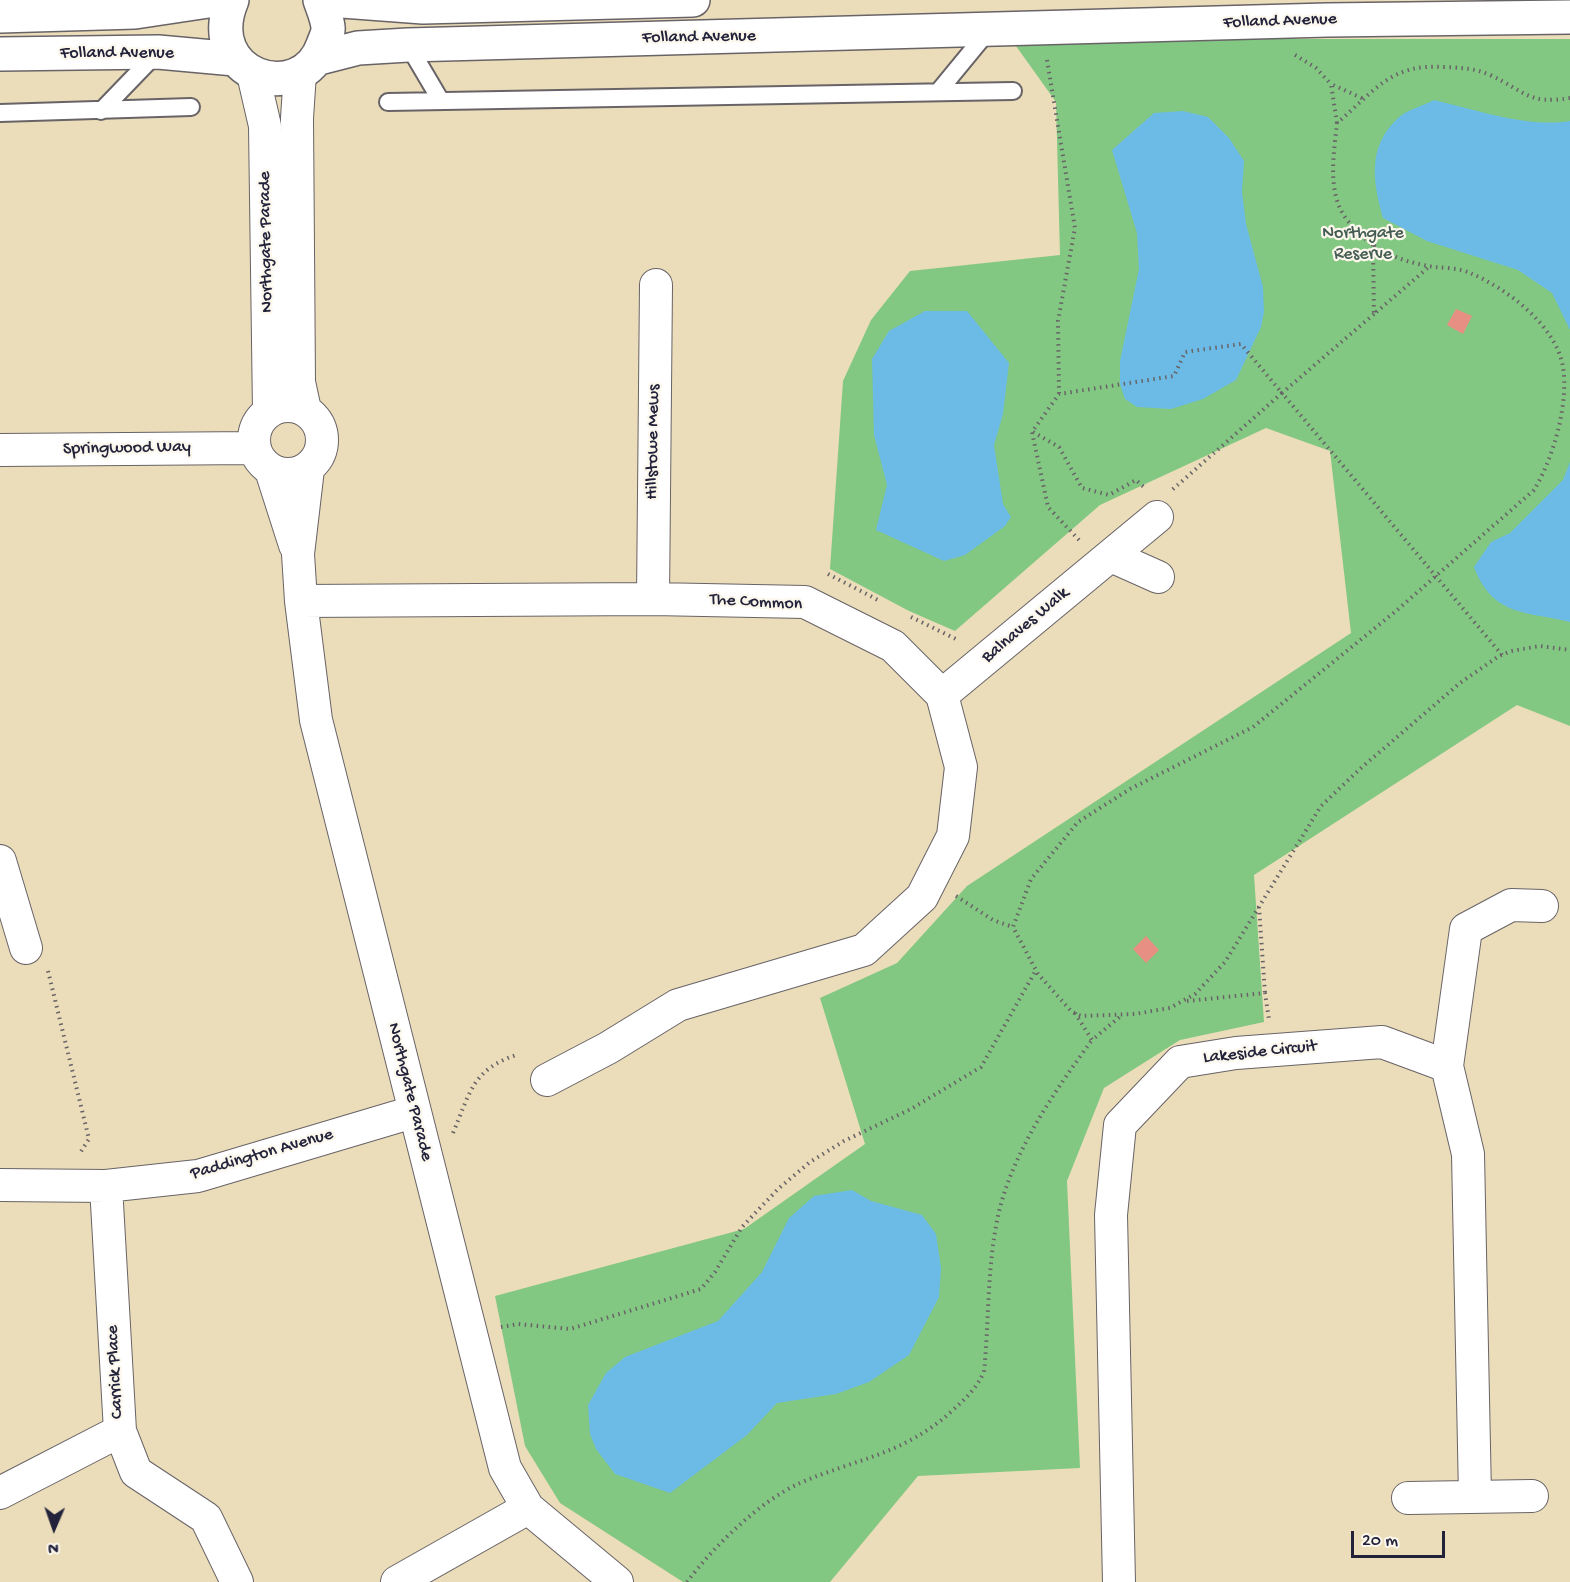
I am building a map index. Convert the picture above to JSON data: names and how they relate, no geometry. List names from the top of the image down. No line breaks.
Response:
{"streets":{"street":["Folland Avenue","Northgate Parade","Hillstowe Mews","Springwood Way","The Common","Balnaves Walk","Lakeside Circuit","Paddington Avenue","Carrick Place"]},"crossings":[["Folland Avenue","Northgate Parade"],["Northgate Parade","Springwood Way"],["Northgate Parade","The Common"],["Northgate Parade","Paddington Avenue"],["Hillstowe Mews","The Common"],["The Common","Balnaves Walk"],["Paddington Avenue","Carrick Place"]],"parks":["Northgate Reserve"],"scale_bar":"20 m","north":"bottom"}
